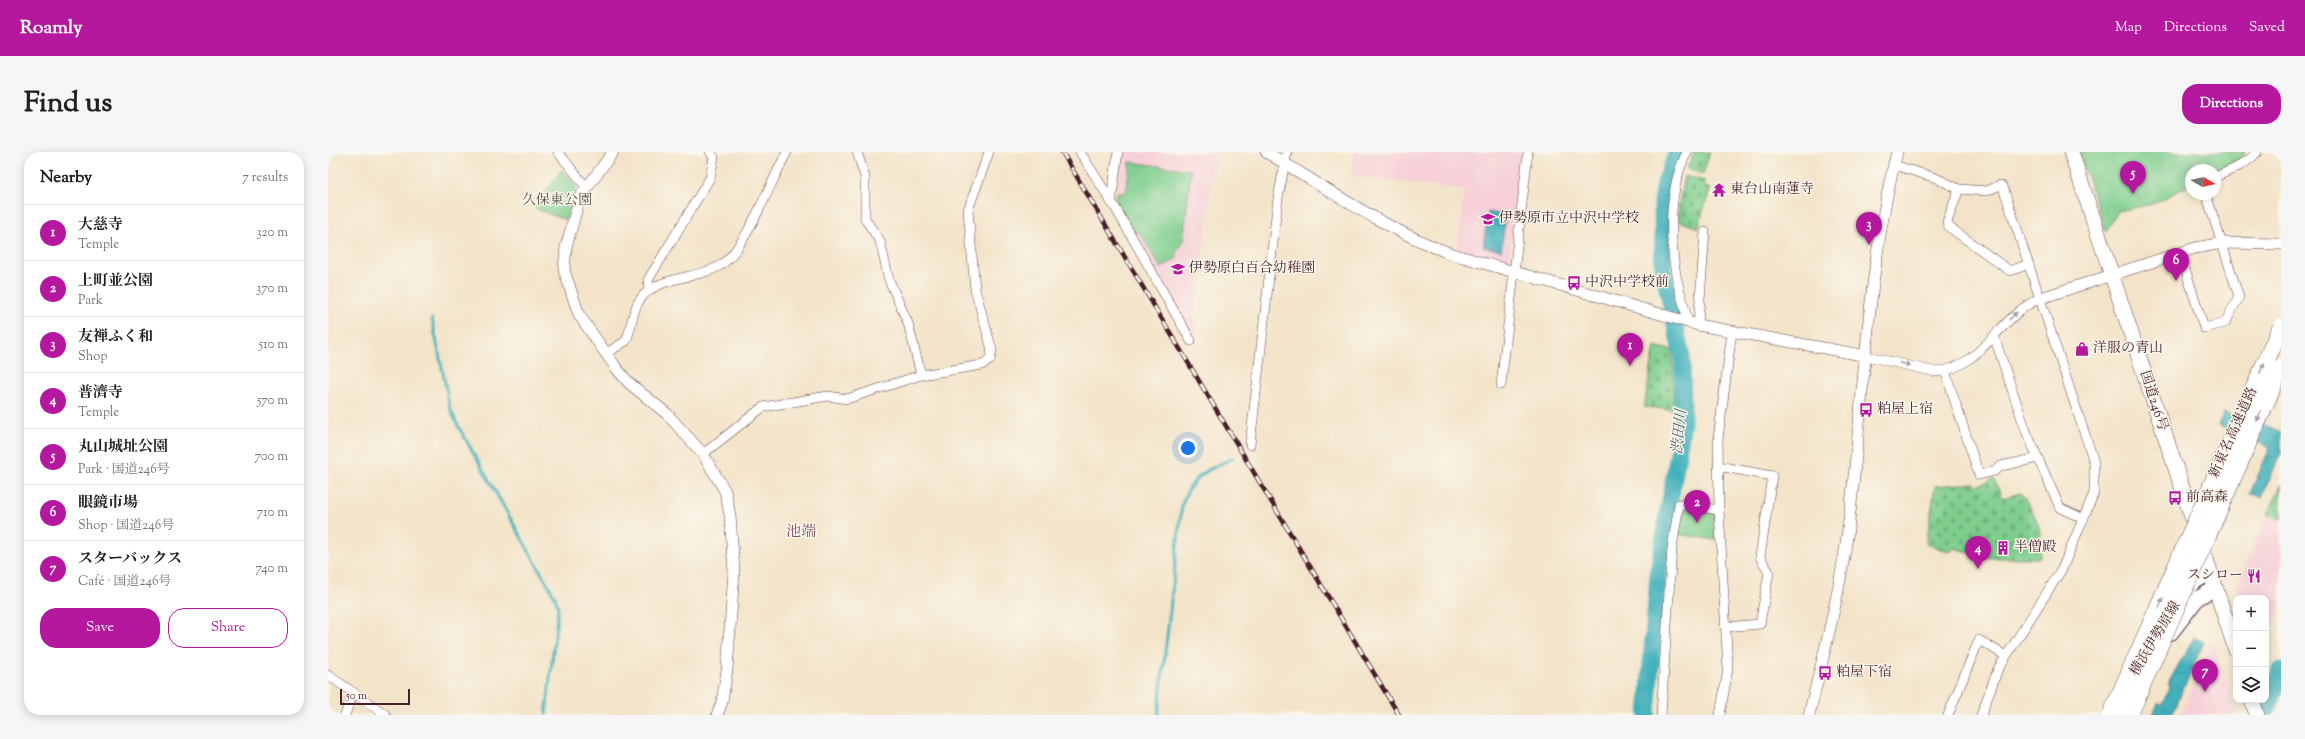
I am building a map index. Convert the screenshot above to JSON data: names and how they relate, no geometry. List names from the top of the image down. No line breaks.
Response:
{"streets":{"highway":["国道246号","新東名高速道路"],"main road":["横浜伊勢原線"]},"crossings":[["国道246号","横浜伊勢原線"],["新東名高速道路","横浜伊勢原線"]],"districts":["池端"],"water":["渋田川"],"parks":["久保東公園"],"places":{"temple":["東台山南蓮寺"],"school or university":["伊勢原市立中沢中学校","伊勢原白百合幼稚園"],"bus stop":["中沢中学校前","粕屋上宿","前高森","粕屋下宿"],"shop":["洋服の青山"],"building":["半僧殿"],"restaurant":["スシロー"]},"scale_bar":"50 m","north":"right","page":{"header":"Roamly","nav":["Map","Directions","Saved"],"title":"Find us","buttons":["Directions",["Save","Share"]],"heading":["Nearby","7 results"],"pins":["5","3","6","1","2","4","7"],"list":[{"mark":"1","name":"大慈寺","note":"Temple","value":"320 m"},{"mark":"2","name":"上町並公園","note":"Park","value":"370 m"},{"mark":"3","name":"友禅ふく和","note":"Shop","value":"510 m"},{"mark":"4","name":"普濟寺","note":"Temple","value":"570 m"},{"mark":"5","name":"丸山城址公園","note":"Park · 国道246号","value":"700 m"},{"mark":"6","name":"眼鏡市場","note":"Shop · 国道246号","value":"710 m"},{"mark":"7","name":"スターバックス","note":"Café · 国道246号","value":"740 m"}],"map_buttons":["+","−"],"scale":"50 m"}}
